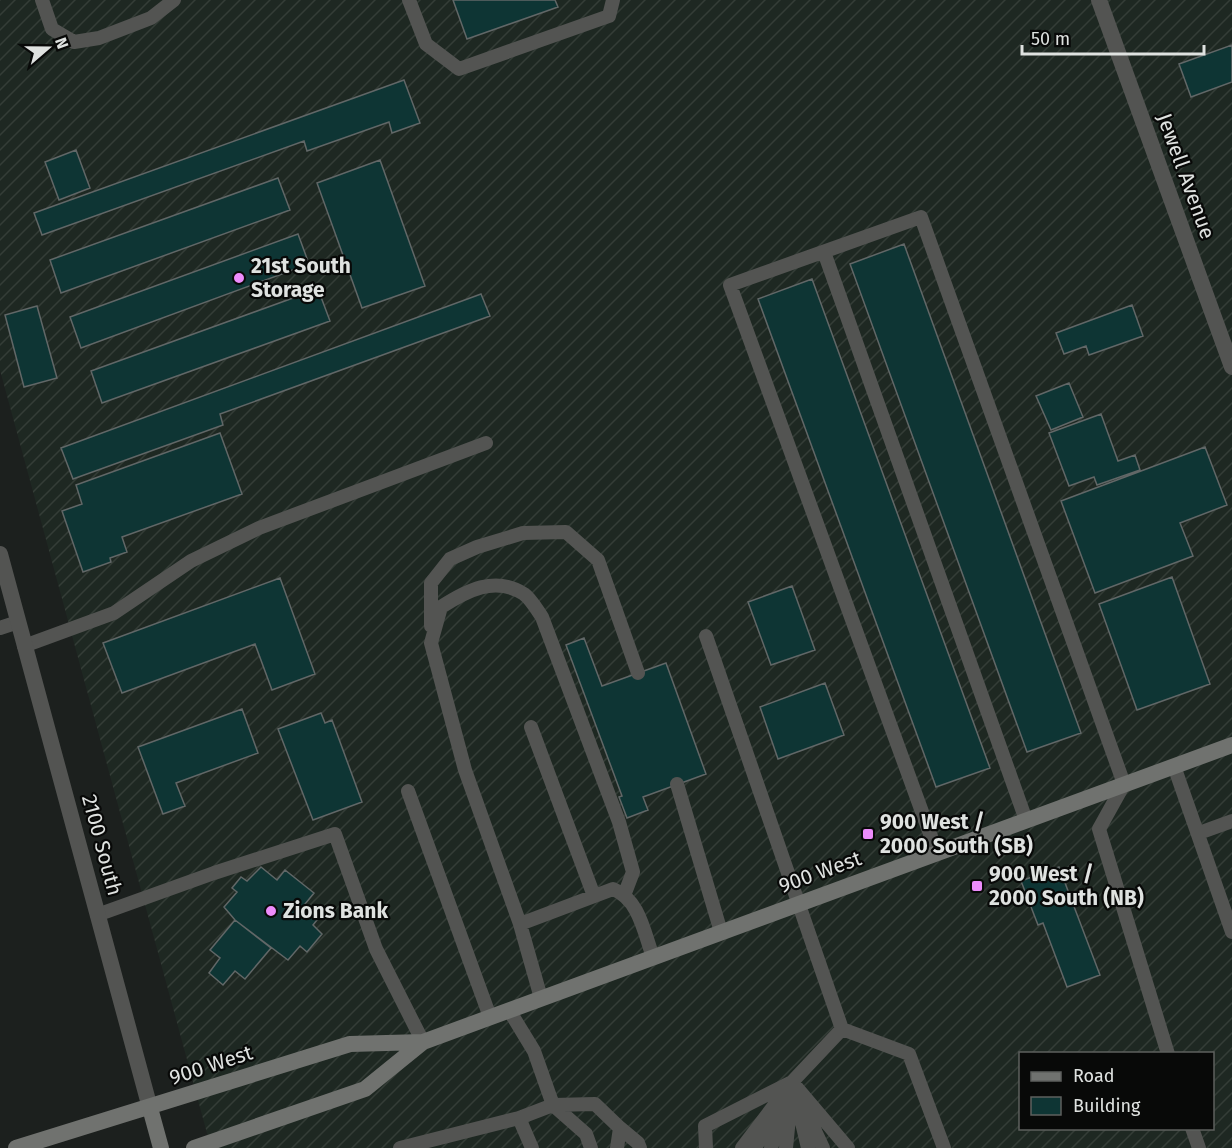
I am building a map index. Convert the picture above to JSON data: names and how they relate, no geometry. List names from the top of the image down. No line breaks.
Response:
{"streets":{"main road":["2100 South","900 West"],"street":["Jewell Avenue"]},"crossings":[["2100 South","900 West"]],"places":{"other":["21st South Storage","Zions Bank"],"transit":["900 West / 2000 South (SB)","900 West / 2000 South (NB)"]},"legend":["Road","Building"],"scale_bar":"50 m","north":"right"}
